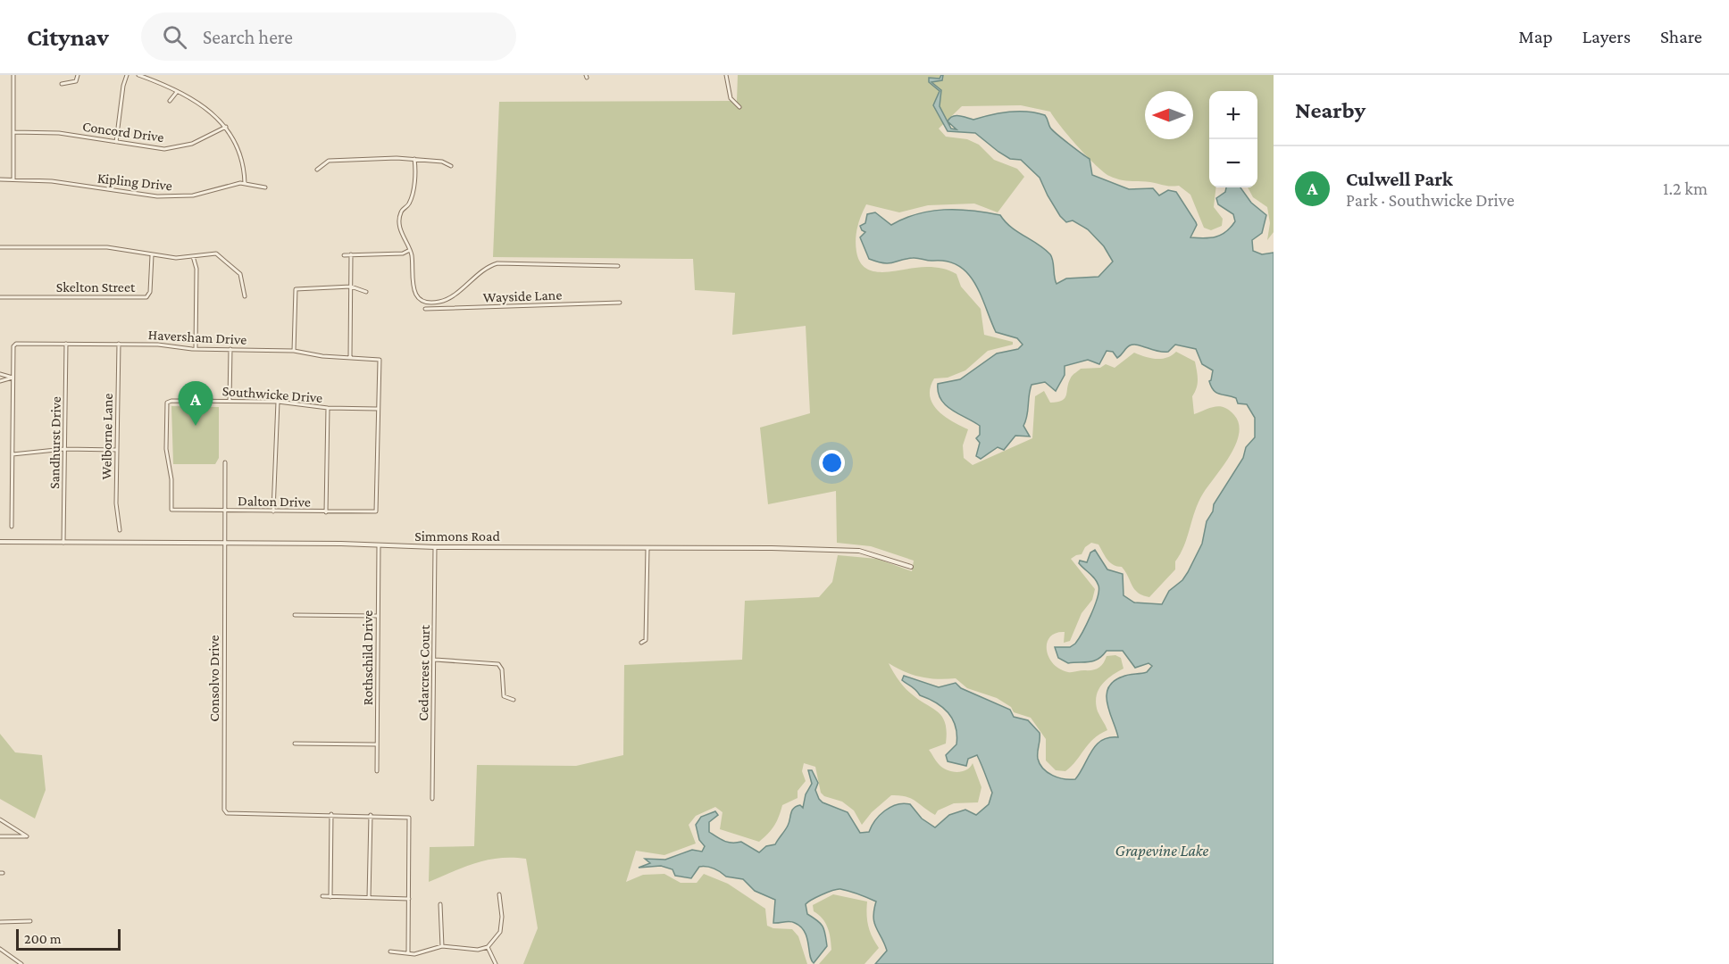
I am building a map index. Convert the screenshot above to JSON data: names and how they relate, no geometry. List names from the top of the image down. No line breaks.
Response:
{"streets":{"street":["Concord Drive","Kipling Drive","Skelton Street","Wayside Lane","Haversham Drive","Southwicke Drive","Welborne Lane","Sandhurst Drive","Dalton Drive","Simmons Road","Rothschild Drive","Cedarcrest Court","Consolvo Drive"]},"crossings":[["Haversham Drive","Southwicke Drive"],["Haversham Drive","Welborne Lane"],["Haversham Drive","Sandhurst Drive"],["Haversham Drive","Dalton Drive"],["Southwicke Drive","Dalton Drive"],["Sandhurst Drive","Simmons Road"],["Dalton Drive","Consolvo Drive"],["Simmons Road","Rothschild Drive"],["Simmons Road","Cedarcrest Court"],["Simmons Road","Consolvo Drive"]],"water":["Grapevine Lake"],"scale_bar":"200 m","north":"left","page":{"header":"Citynav","search":"Search here","nav":["Map","Layers","Share"],"heading":"Nearby","map_buttons":["+","−"],"list":[{"mark":"A","name":"Culwell Park","note":"Park · Southwicke Drive","value":"1.2 km"}],"pins":"A","scale":"200 m"}}
